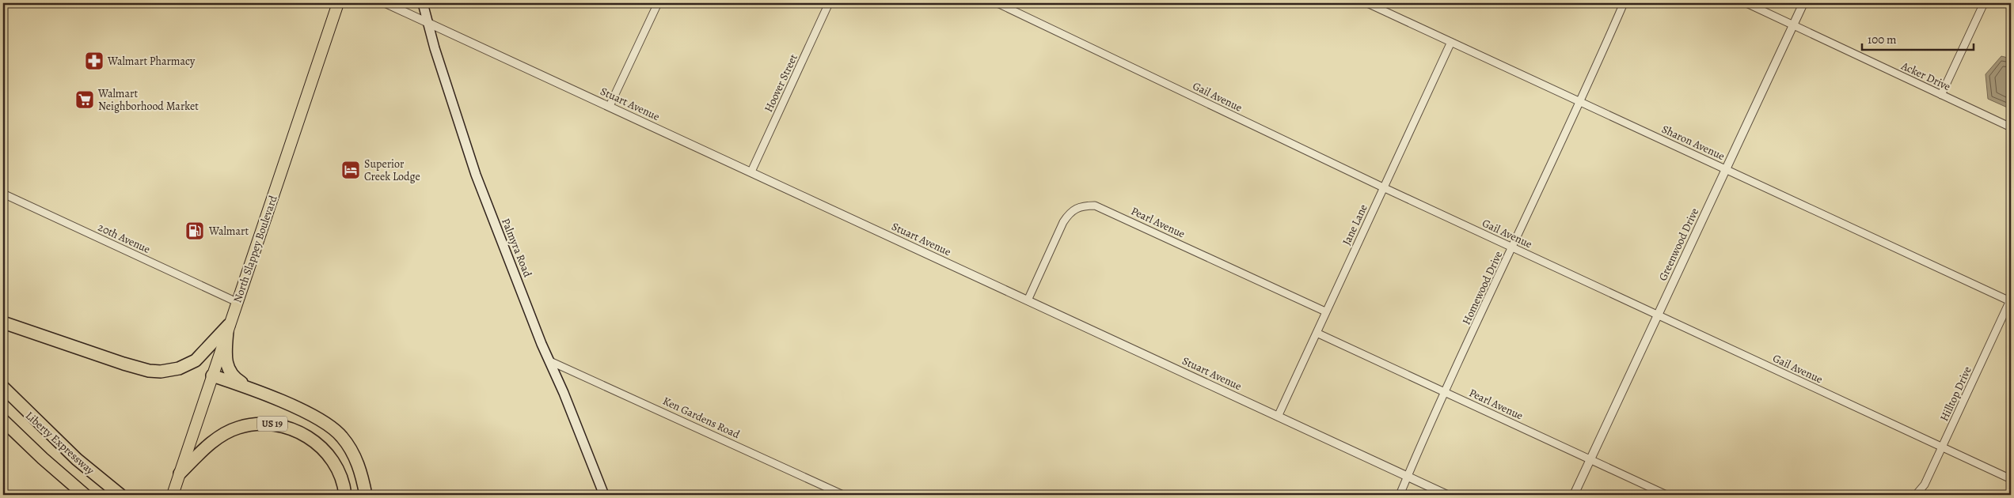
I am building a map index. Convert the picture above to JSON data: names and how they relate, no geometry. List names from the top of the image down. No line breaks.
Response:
{"streets":{"highway":["US 19","Liberty Expressway"],"main road":["Palmyra Road","North Slappey Boulevard"],"street":["Acker Drive","Hoover Street","Gail Avenue","Stuart Avenue","Sharon Avenue","Pearl Avenue","Jane Lane","20th Avenue","Greenwood Drive","Homewood Drive","Hilltop Drive","Ken Gardens Road"]},"crossings":[["Acker Drive","Greenwood Drive"],["Hoover Street","Stuart Avenue"],["Gail Avenue","Jane Lane"],["Gail Avenue","Greenwood Drive"],["Gail Avenue","Homewood Drive"],["Gail Avenue","Hilltop Drive"],["Stuart Avenue","Pearl Avenue"],["Stuart Avenue","Jane Lane"],["Stuart Avenue","Palmyra Road"],["Stuart Avenue","Homewood Drive"],["Sharon Avenue","Jane Lane"],["Sharon Avenue","Greenwood Drive"],["Sharon Avenue","Homewood Drive"],["Sharon Avenue","Hilltop Drive"],["Pearl Avenue","Jane Lane"],["Pearl Avenue","Greenwood Drive"],["Pearl Avenue","Homewood Drive"],["20th Avenue","North Slappey Boulevard"],["Palmyra Road","Ken Gardens Road"],["North Slappey Boulevard","US 19"]],"places":{"pharmacy":["Walmart Pharmacy"],"supermarket":["Walmart Neighborhood Market"],"hotel":["Superior Creek Lodge"],"fuel station":["Walmart"]},"scale_bar":"100 m"}
